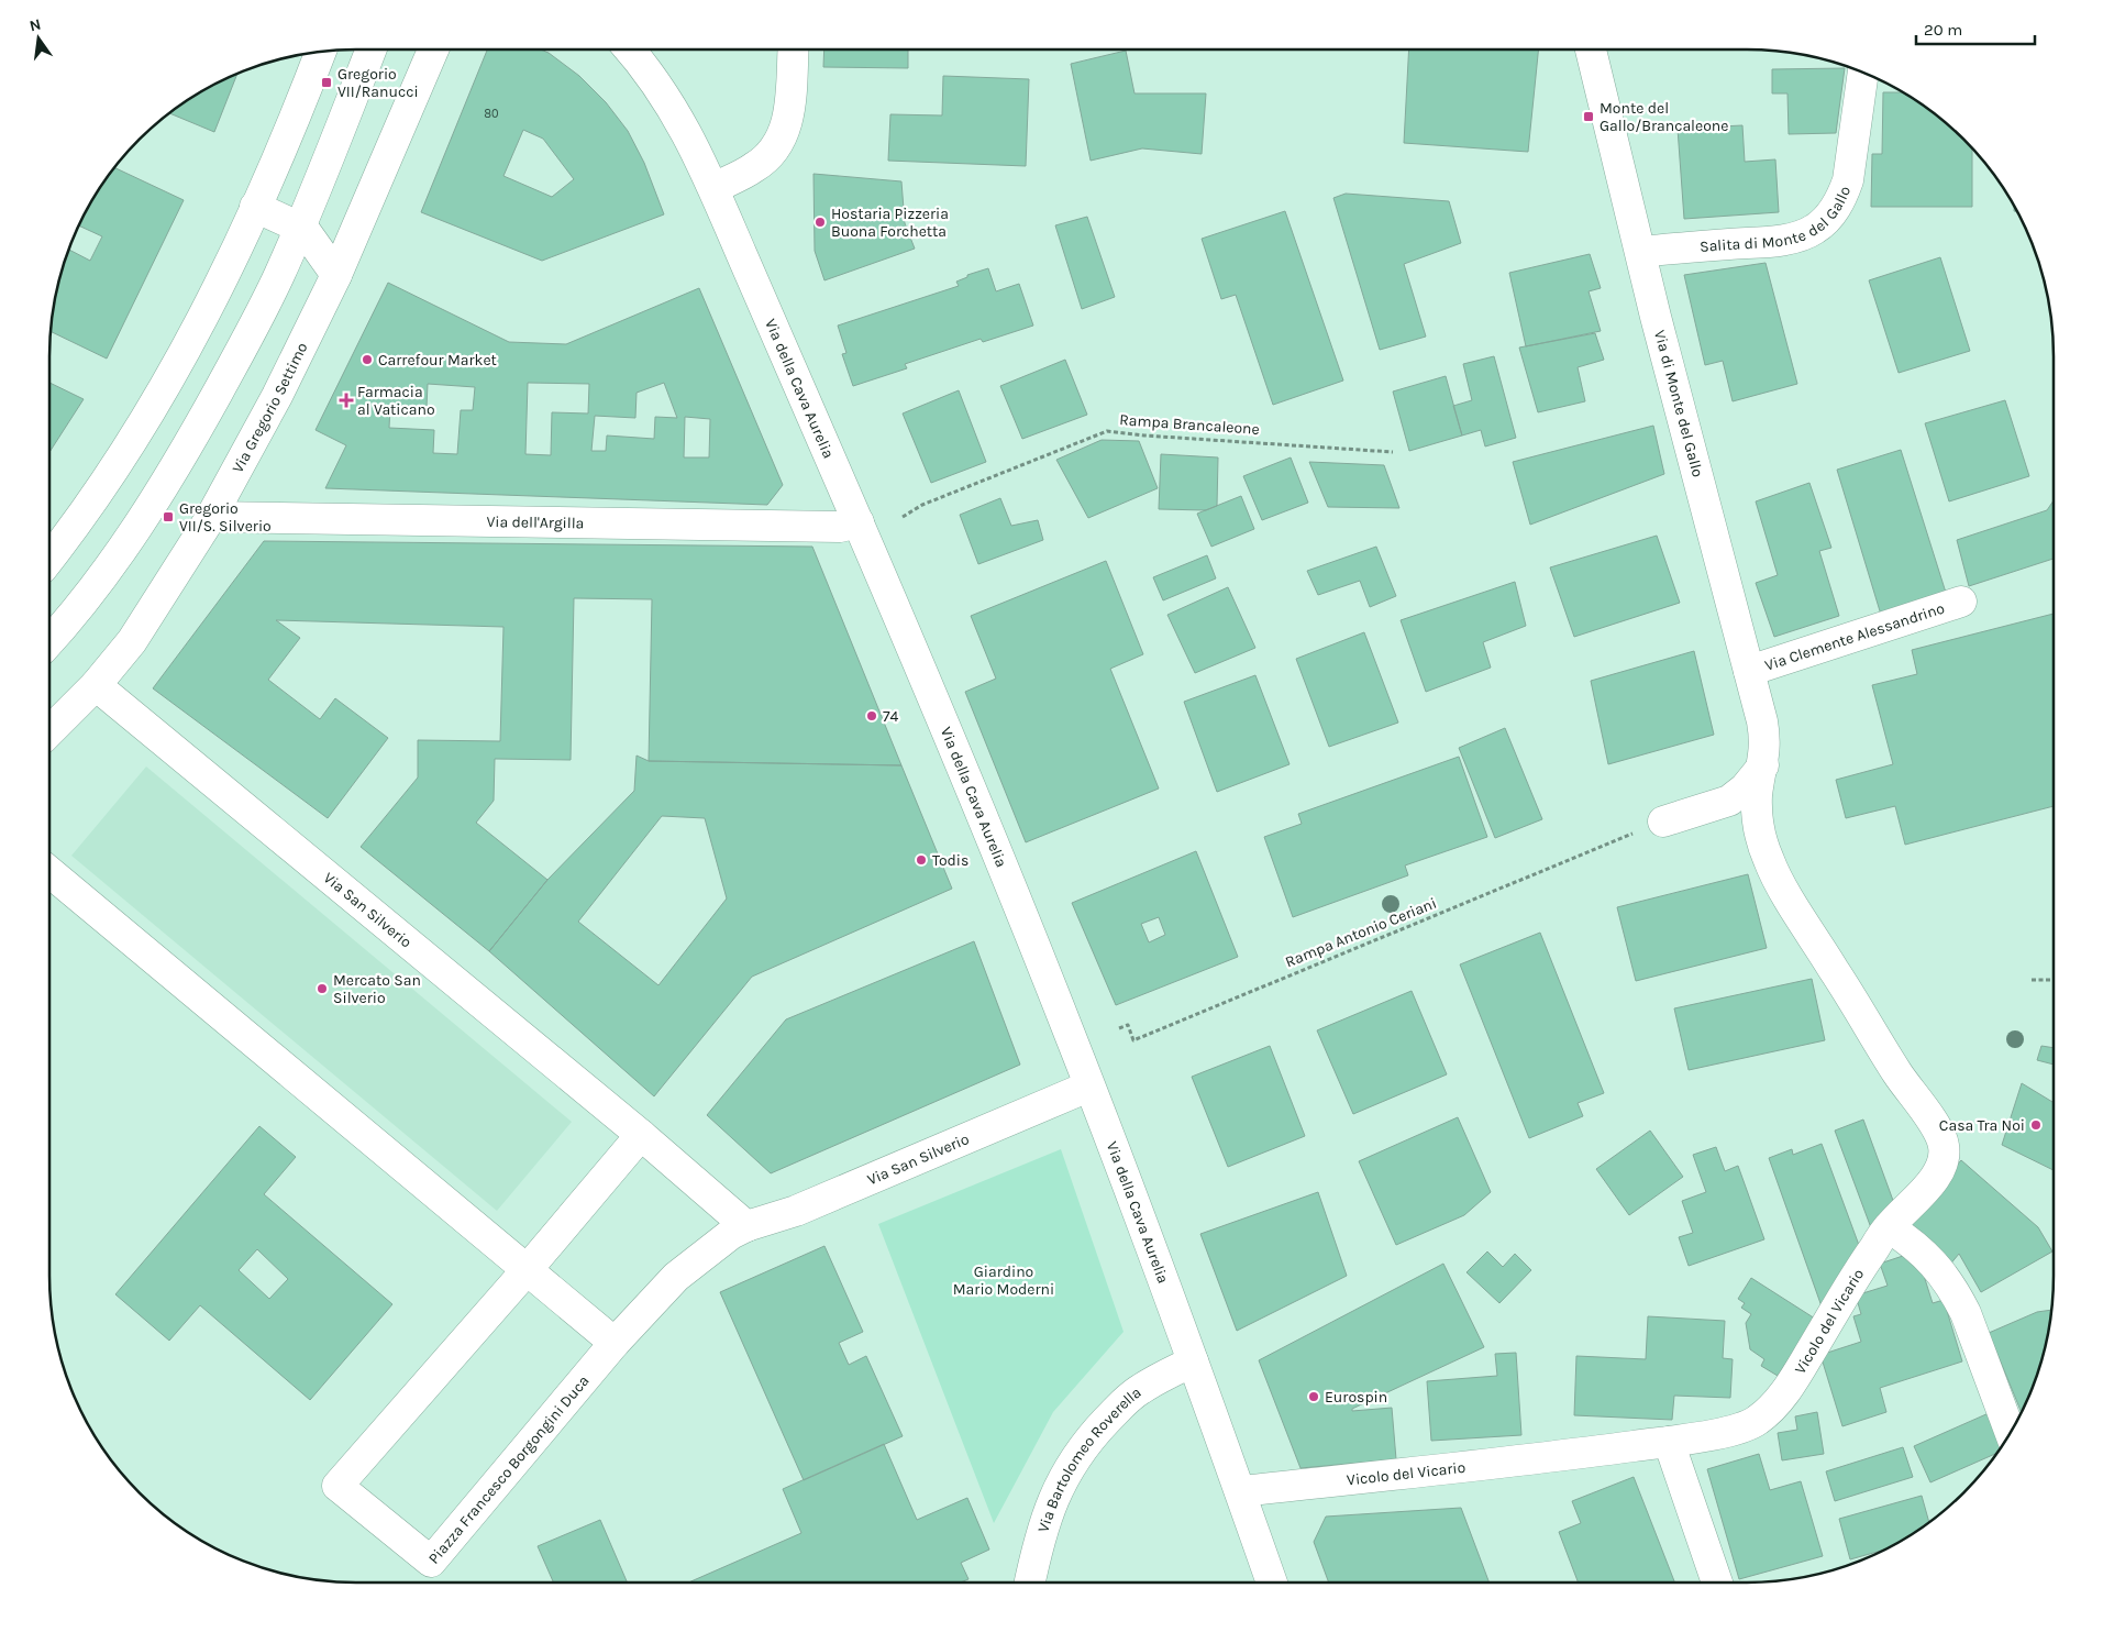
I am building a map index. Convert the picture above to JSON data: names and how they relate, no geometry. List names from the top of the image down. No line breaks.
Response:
{"streets":{"street":["Salita di Monte del Gallo","Via della Cava Aurelia","Via di Monte del Gallo","Via Gregorio Settimo","Via dell'Argilla","Via Clemente Alessandrino","Via San Silverio","Vicolo del Vicario","Via Bartolomeo Roverella","Piazza Francesco Borgongini Duca"],"path":["Rampa Brancaleone","Rampa Antonio Ceriani"]},"crossings":[["Salita di Monte del Gallo","Via di Monte del Gallo"],["Via della Cava Aurelia","Via dell'Argilla"],["Via della Cava Aurelia","Via San Silverio"],["Via della Cava Aurelia","Vicolo del Vicario"],["Via della Cava Aurelia","Via Bartolomeo Roverella"],["Via di Monte del Gallo","Via Clemente Alessandrino"],["Via di Monte del Gallo","Vicolo del Vicario"],["Via Gregorio Settimo","Via dell'Argilla"],["Via Gregorio Settimo","Via San Silverio"],["Via San Silverio","Piazza Francesco Borgongini Duca"]],"parks":["Giardino Mario Moderni"],"places":{"transit":["Gregorio VII/Ranucci","Monte del Gallo/Brancaleone","Gregorio VII/S. Silverio"],"other":["Hostaria Pizzeria Buona Forchetta","Carrefour Market","74","Todis","Mercato San Silverio","Casa Tra Noi","Eurospin"],"health":["Farmacia al Vaticano"]},"house_numbers":["80"],"scale_bar":"20 m","north":"top"}
